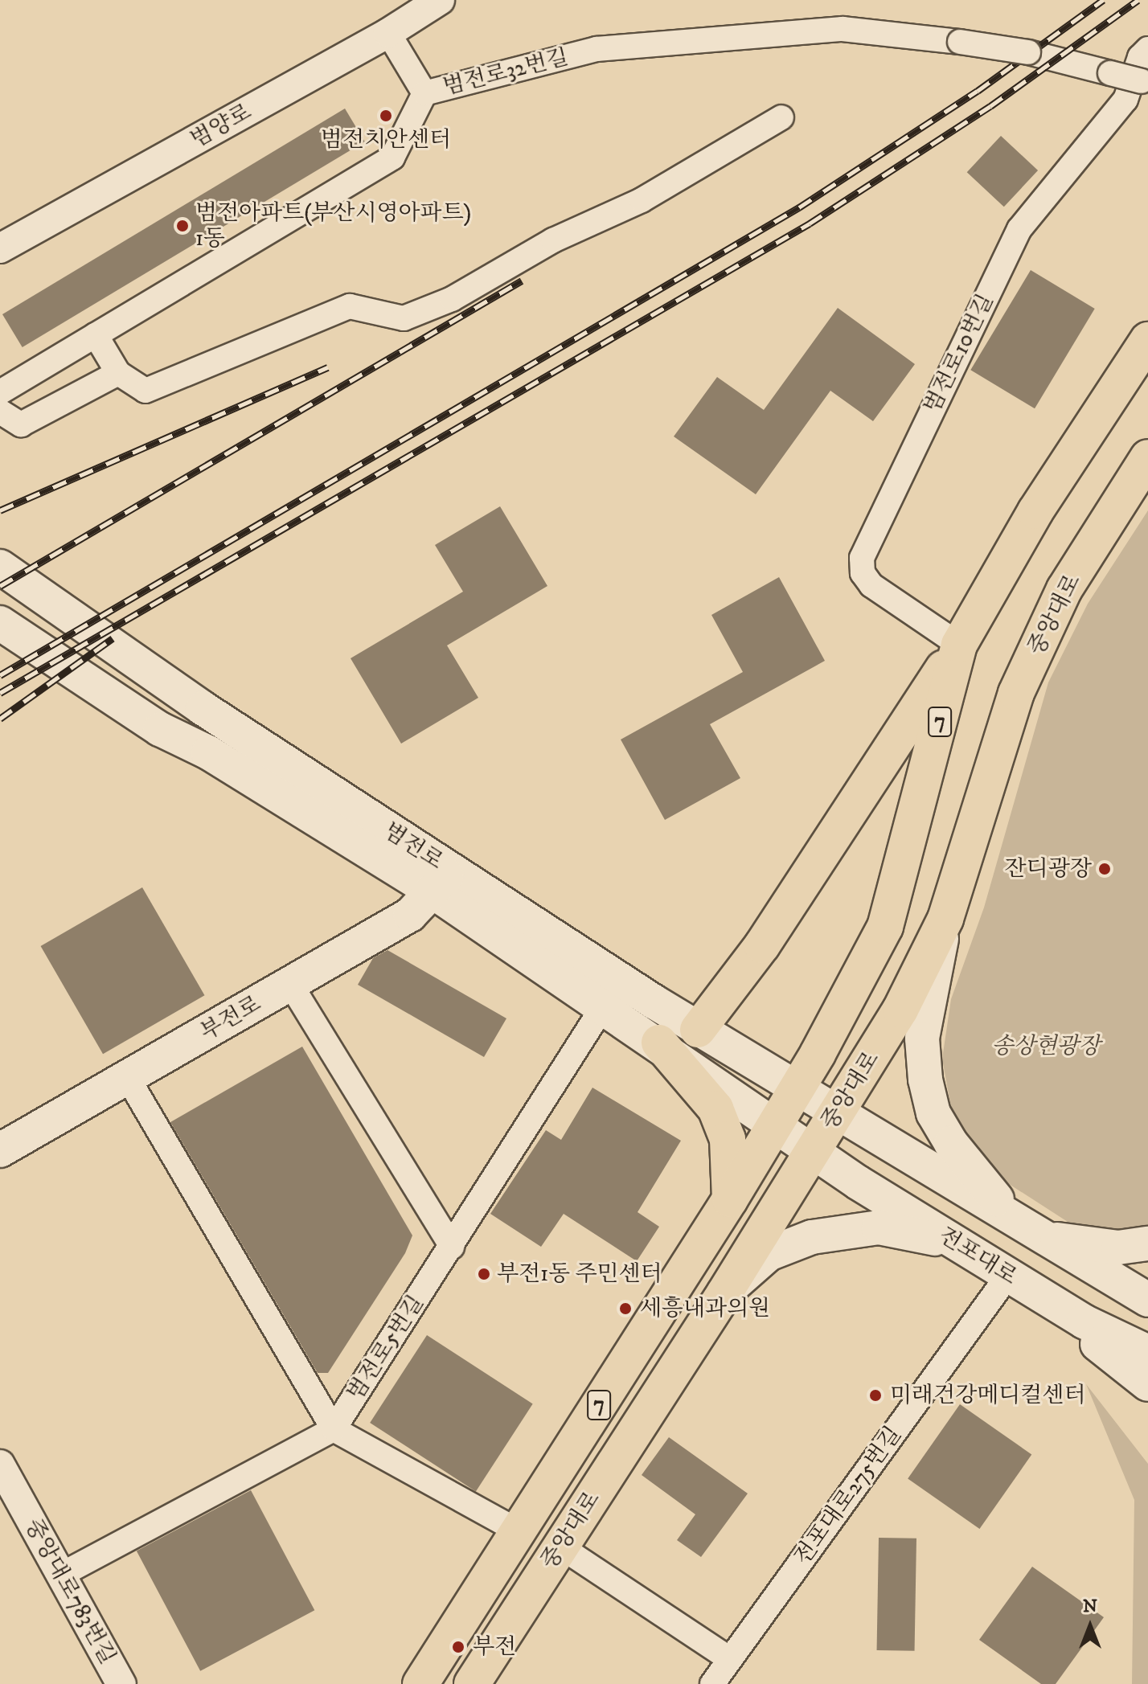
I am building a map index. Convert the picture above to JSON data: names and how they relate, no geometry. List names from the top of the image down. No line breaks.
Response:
{"streets":{"main road":["중앙대로","7","범전로","부전로","전포대로"],"street":["범전로32번길","범양로","범전로10번길","범전로5번길","전포대로275번길","중앙대로783번길"]},"crossings":[["범전로10번길","중앙대로"],["중앙대로","범전로"],["중앙대로","전포대로"],["중앙대로","범전로5번길"],["범전로","부전로"],["범전로","전포대로"],["범전로","범전로5번길"],["전포대로","전포대로275번길"],["범전로5번길","중앙대로783번길"]],"parks":["송상현광장"],"places":["범전치안센터","범전아파트(부산시영아파트) 1동","잔디광장","부전1동 주민센터","세흥내과의원","미래건강메디컬센터","부전"],"north":"top"}
